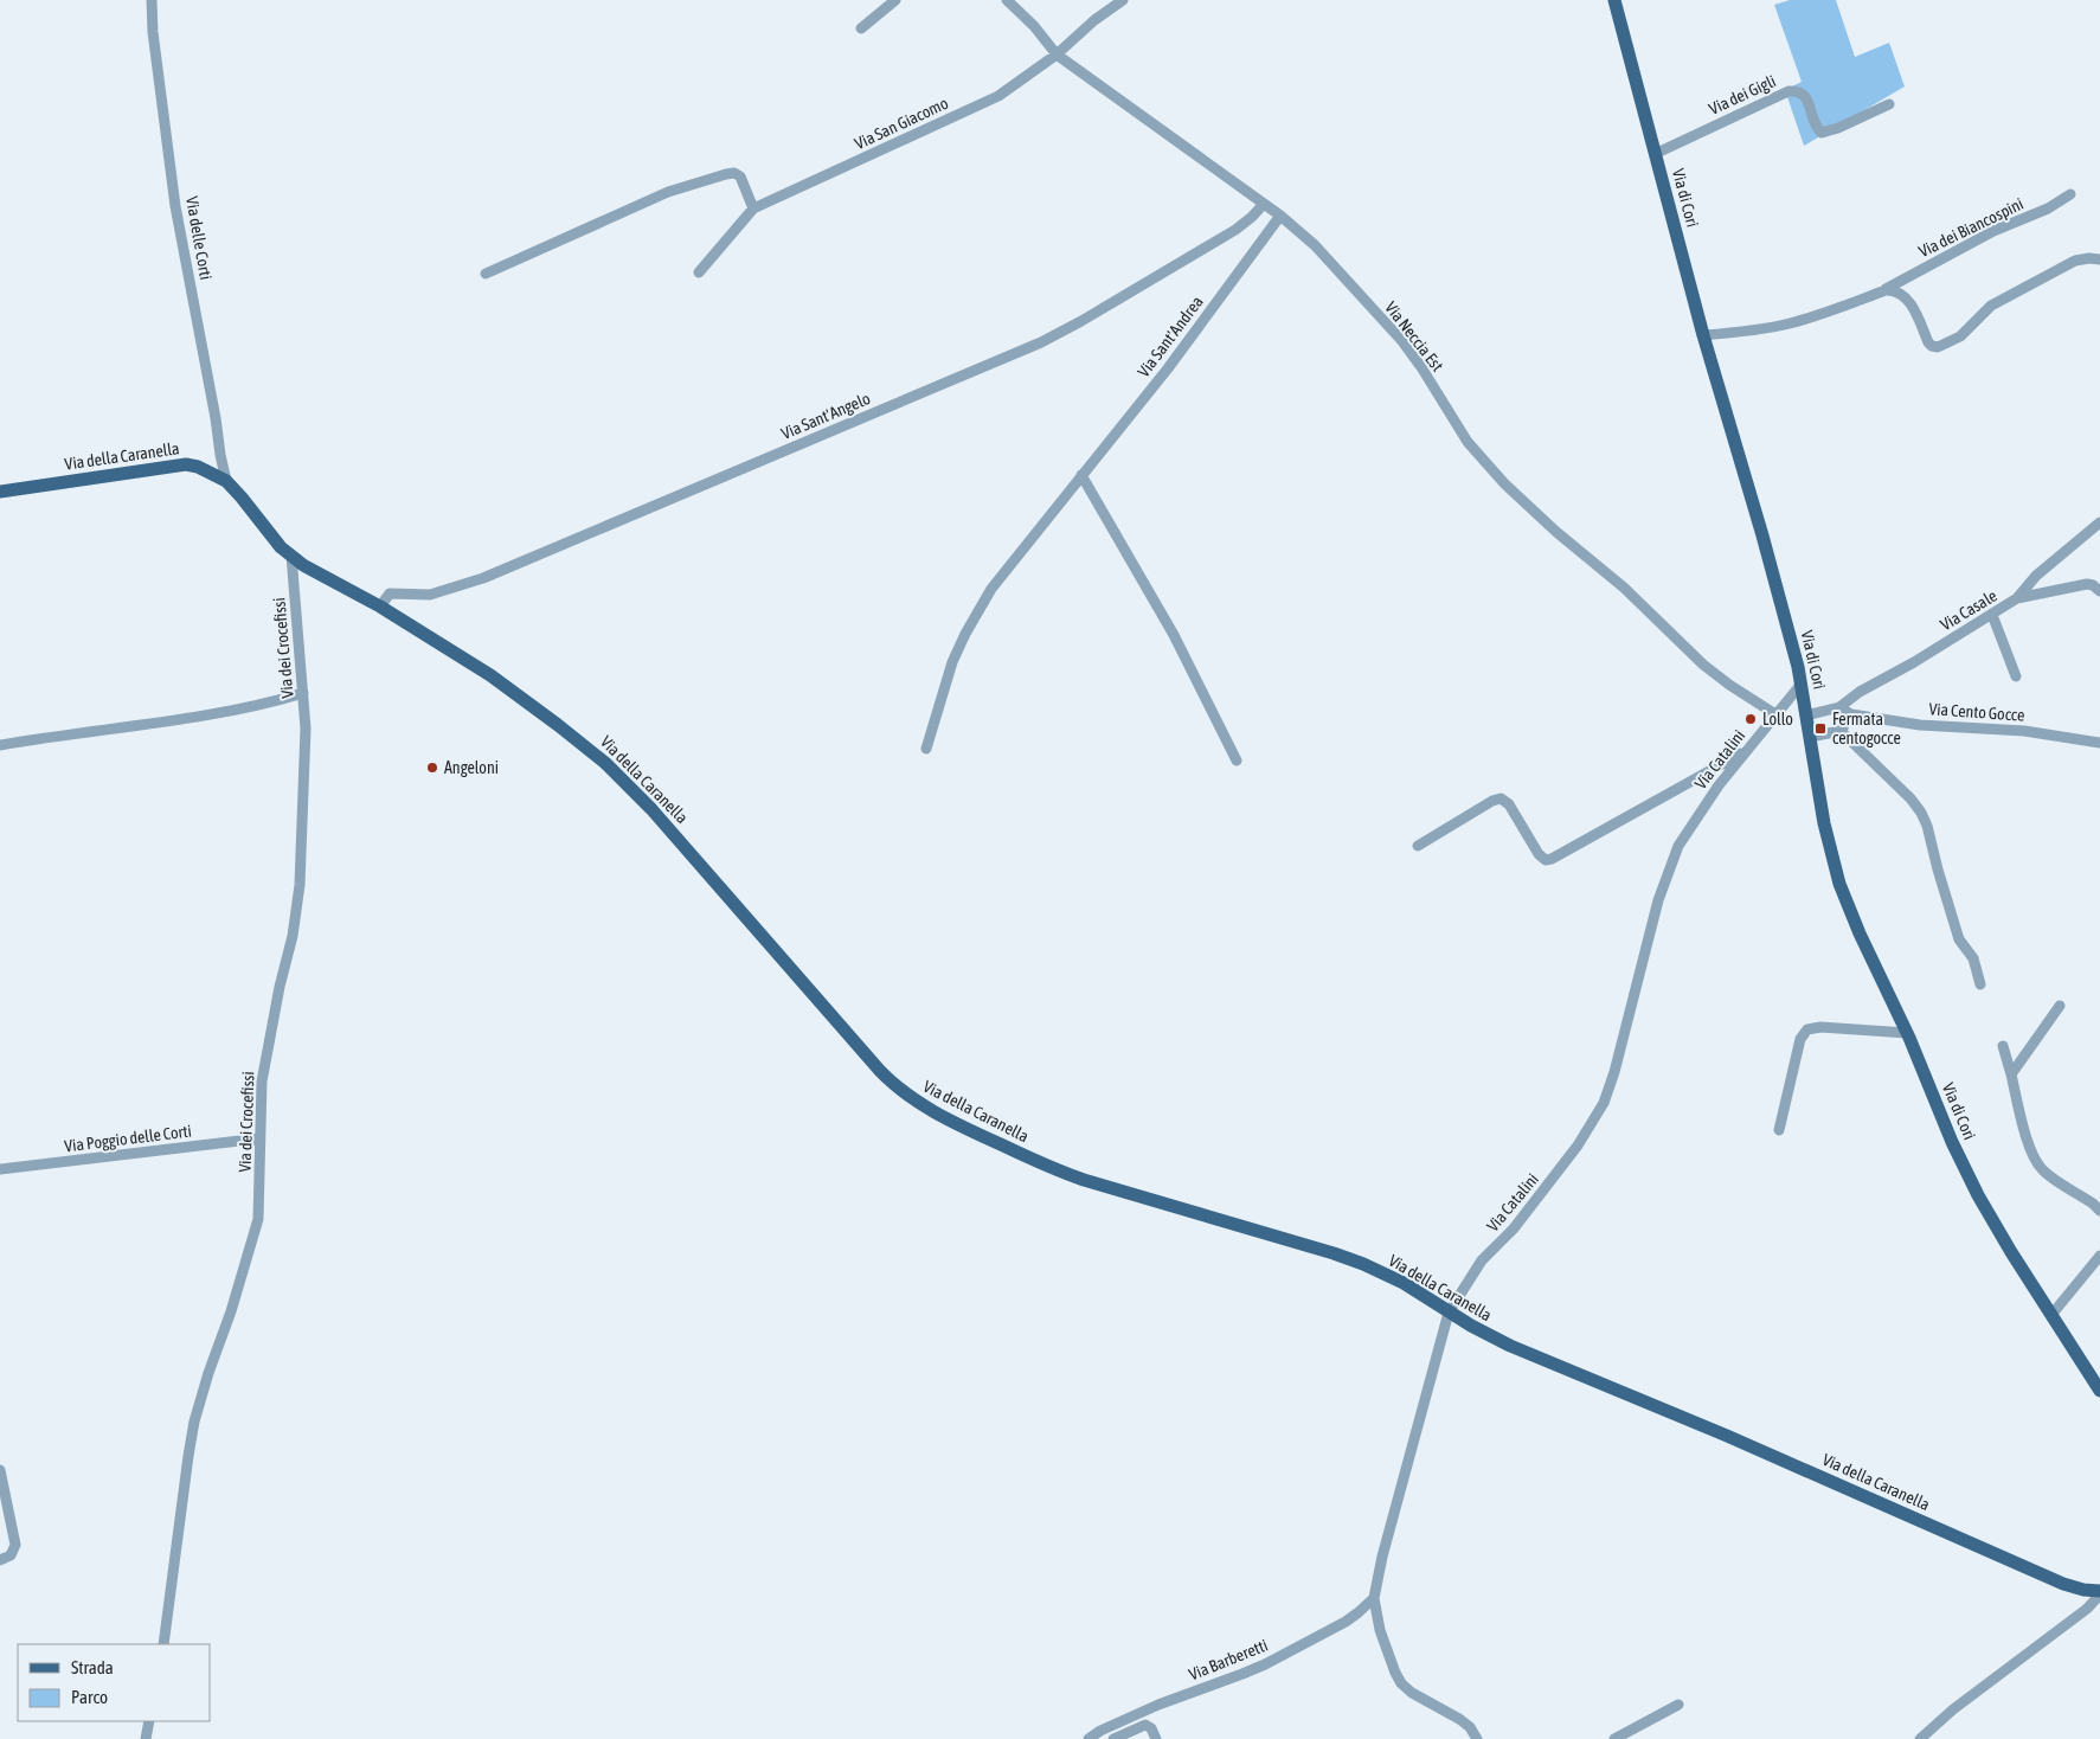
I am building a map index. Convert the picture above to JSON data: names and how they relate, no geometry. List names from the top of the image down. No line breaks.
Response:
{"streets":{"main road":["Via di Cori","Via della Caranella"],"street":["Via dei Gigli","Via San Giacomo","Via dei Biancospini","Via delle Corti","Via Sant'Andrea","Via Neccia Est","Via Sant'Angelo","Via Casale","Via dei Crocefissi","Via Cento Gocce","Via Catalini","Via Poggio delle Corti","Via Barberetti"]},"crossings":[["Via dei Gigli","Via di Cori"],["Via San Giacomo","Via Neccia Est"],["Via di Cori","Via dei Biancospini"],["Via di Cori","Via Catalini"],["Via delle Corti","Via della Caranella"],["Via Sant'Andrea","Via Neccia Est"],["Via Neccia Est","Via Sant'Angelo"],["Via Neccia Est","Via Catalini"],["Via Sant'Angelo","Via della Caranella"],["Via della Caranella","Via dei Crocefissi"],["Via della Caranella","Via Catalini"],["Via dei Crocefissi","Via Poggio delle Corti"],["Via Catalini","Via Barberetti"]],"places":{"other":["Lollo","Angeloni"],"transit":["Fermata centogocce"]},"legend":["Strada","Parco"]}
